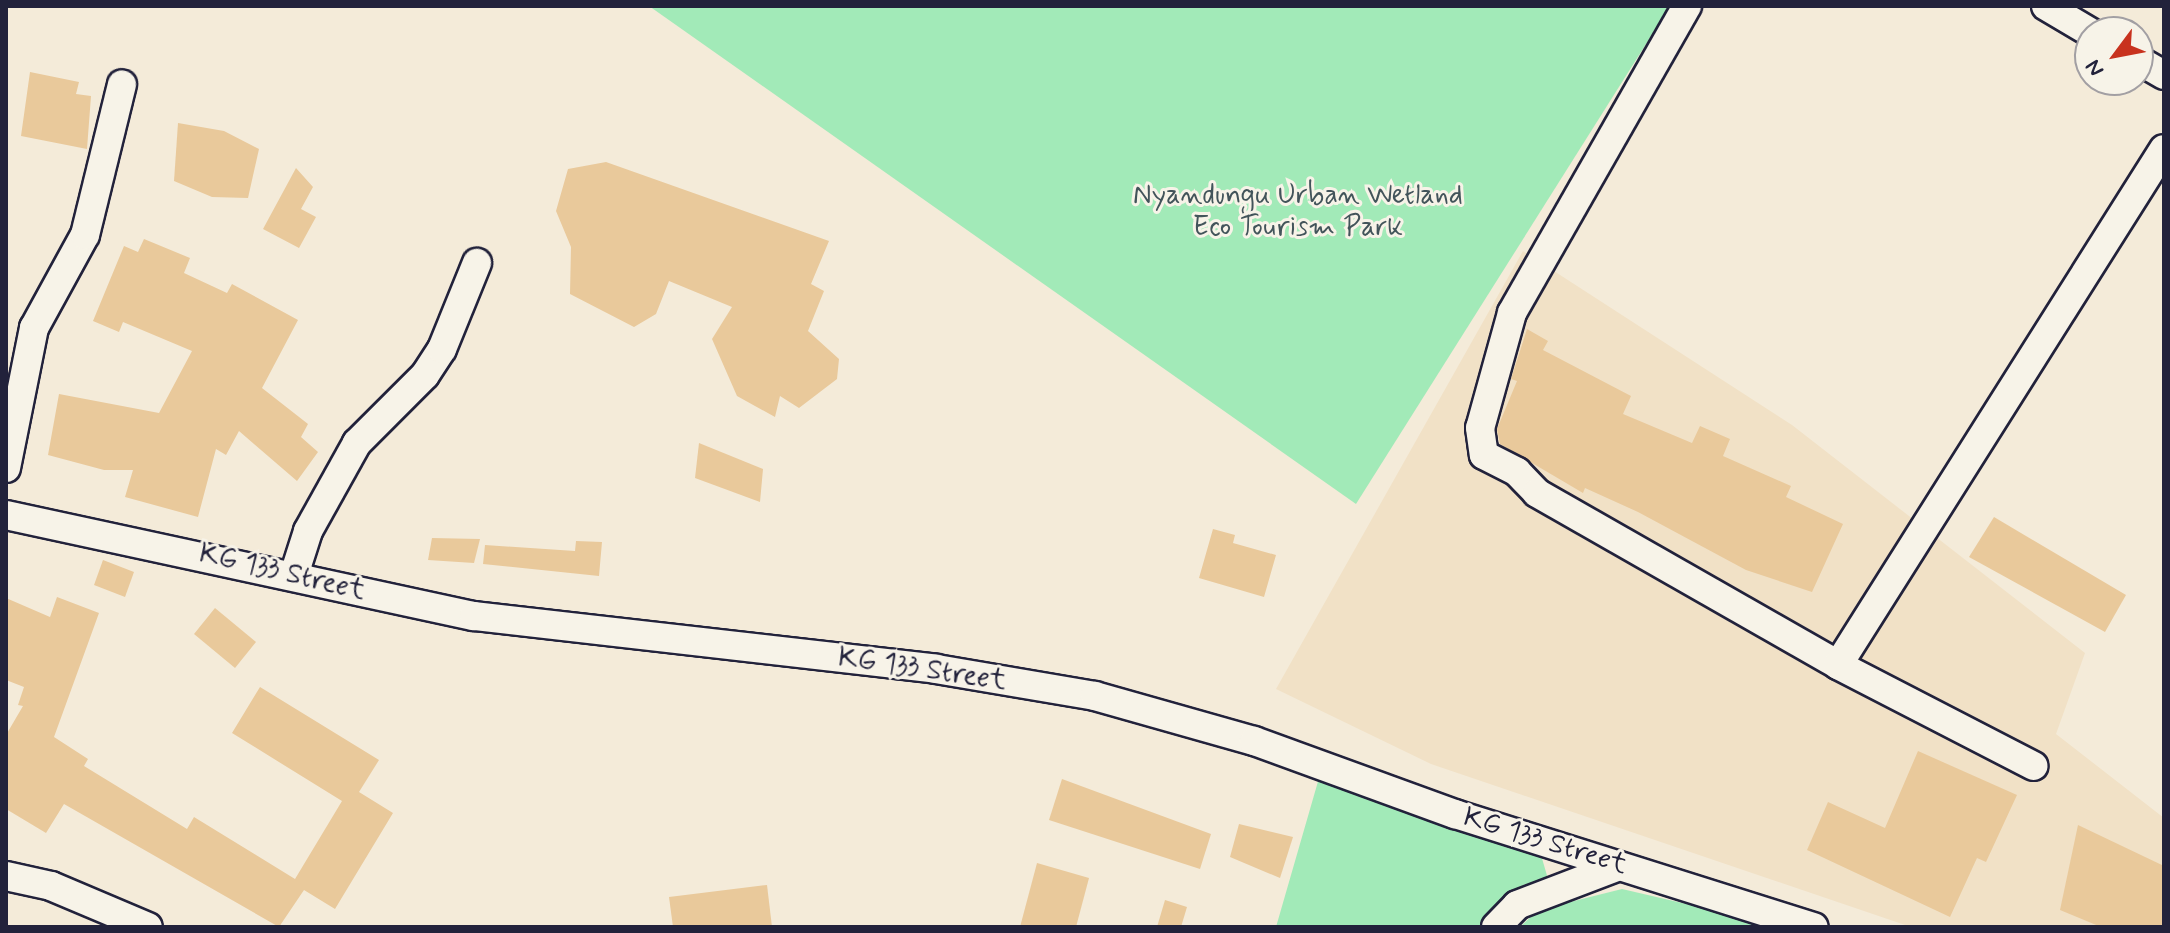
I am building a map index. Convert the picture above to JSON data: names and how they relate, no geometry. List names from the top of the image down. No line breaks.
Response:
{"streets":{"street":["KG 133 Street"]},"parks":["Nyandungu Urban Wetland Eco Tourism Park"],"north":"bottom left"}
